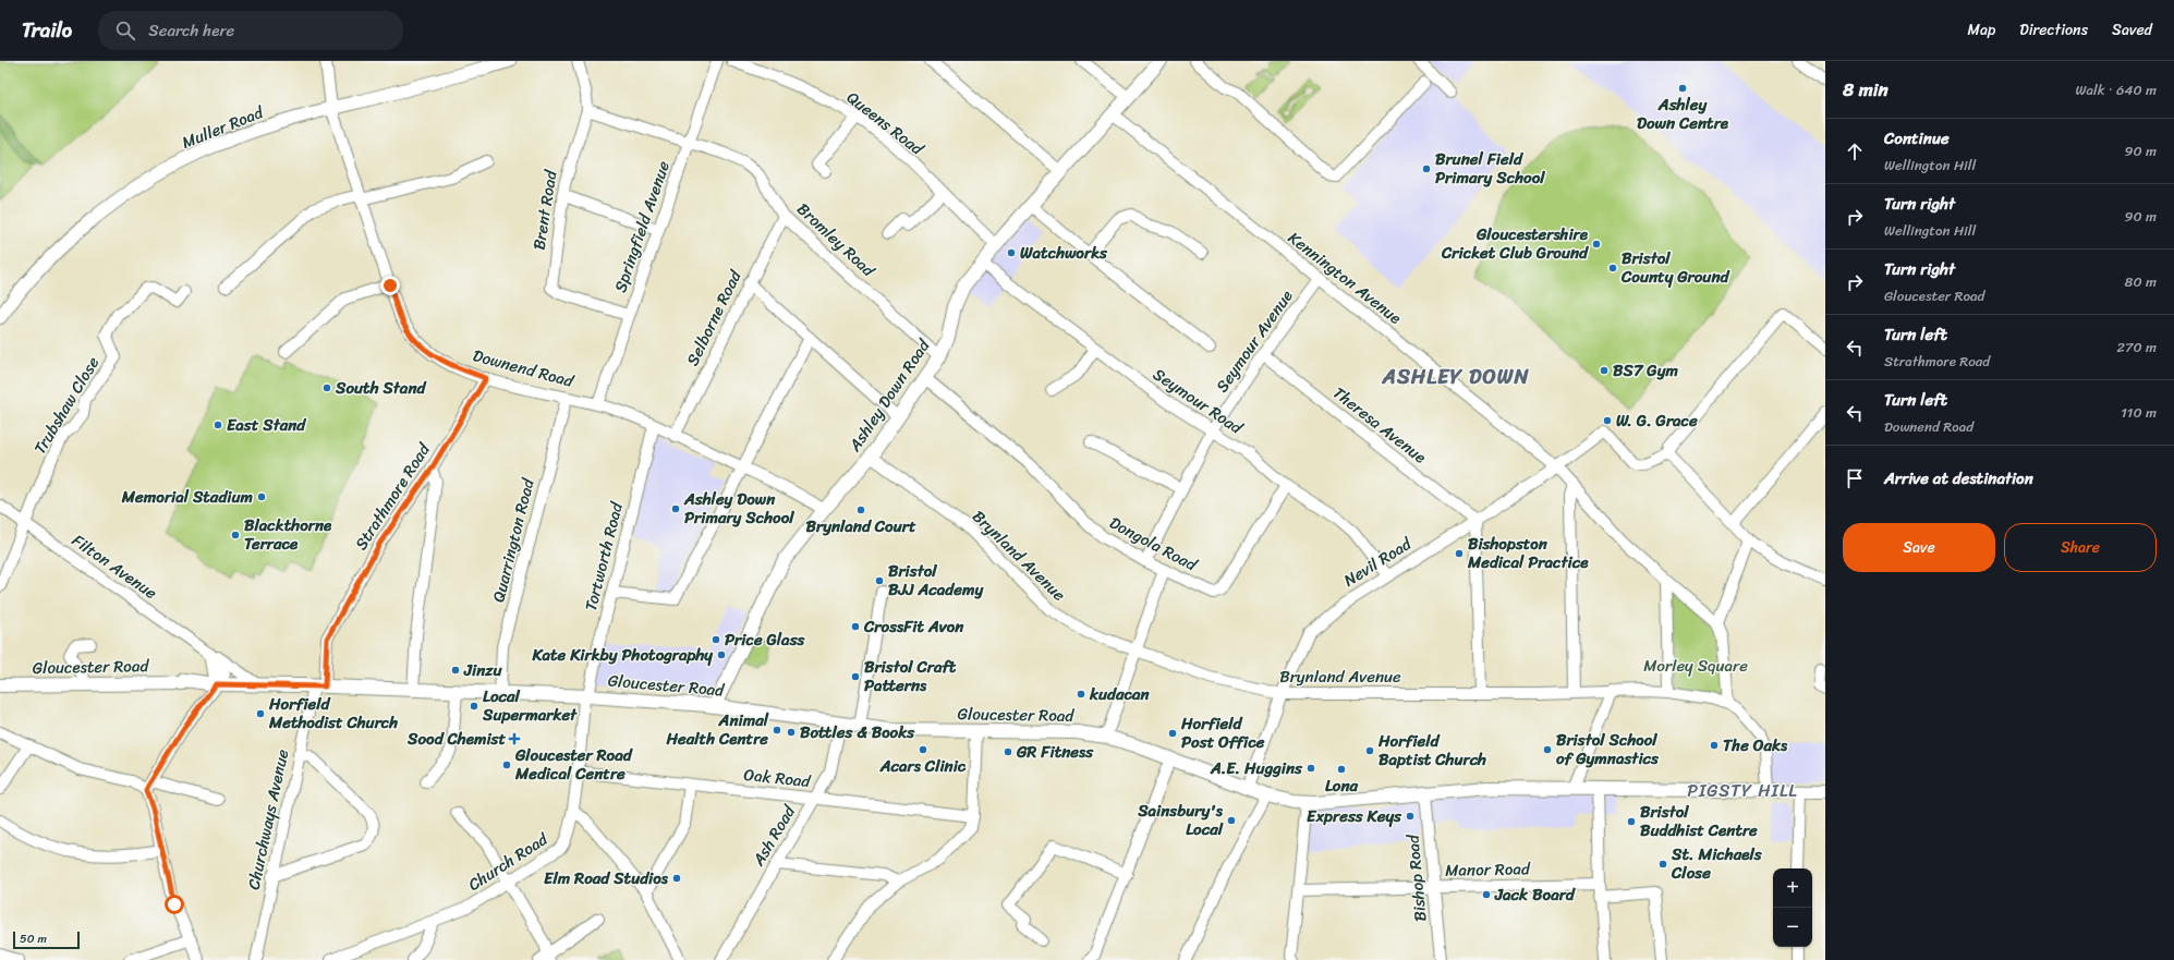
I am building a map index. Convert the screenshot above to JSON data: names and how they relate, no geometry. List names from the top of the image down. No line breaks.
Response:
{"streets":{"main road":["Muller Road","Ashley Down Road","Gloucester Road"],"street":["Queens Road","Brent Road","Springfield Avenue","Bromley Road","Kennington Avenue","Selborne Road","Seymour Avenue","Downend Road","Seymour Road","Trubshaw Close","Theresa Avenue","Strathmore Road","Quarrington Road","Dongola Road","Brynland Avenue","Tortworth Road","Nevil Road","Filton Avenue","Oak Road","Churchways Avenue","Ash Road","Church Road","Manor Road","Bishop Road"]},"crossings":[["Queens Road","Ashley Down Road"],["Muller Road","Downend Road"],["Brent Road","Springfield Avenue"],["Brent Road","Bromley Road"],["Springfield Avenue","Bromley Road"],["Springfield Avenue","Downend Road"],["Bromley Road","Selborne Road"],["Bromley Road","Ashley Down Road"],["Kennington Avenue","Seymour Avenue"],["Kennington Avenue","Ashley Down Road"],["Kennington Avenue","Nevil Road"],["Selborne Road","Downend Road"],["Seymour Avenue","Seymour Road"],["Seymour Avenue","Theresa Avenue"],["Seymour Avenue","Dongola Road"],["Downend Road","Ashley Down Road"],["Downend Road","Strathmore Road"],["Downend Road","Quarrington Road"],["Downend Road","Tortworth Road"],["Ashley Down Road","Seymour Road"],["Ashley Down Road","Dongola Road"],["Ashley Down Road","Brynland Avenue"],["Ashley Down Road","Gloucester Road"],["Seymour Road","Dongola Road"],["Seymour Road","Nevil Road"],["Trubshaw Close","Filton Avenue"],["Theresa Avenue","Nevil Road"],["Strathmore Road","Gloucester Road"],["Strathmore Road","Churchways Avenue"],["Quarrington Road","Gloucester Road"],["Brynland Avenue","Nevil Road"],["Brynland Avenue","Gloucester Road"],["Tortworth Road","Gloucester Road"],["Tortworth Road","Church Road"],["Nevil Road","Gloucester Road"],["Filton Avenue","Gloucester Road"],["Gloucester Road","Churchways Avenue"],["Gloucester Road","Ash Road"],["Gloucester Road","Church Road"],["Gloucester Road","Bishop Road"],["Oak Road","Ash Road"],["Oak Road","Church Road"],["Manor Road","Bishop Road"]],"districts":["ASHLEY DOWN","PIGSTY HILL"],"parks":["Morley Square"],"places":{"other":["Ashley Down Centre","Brunel Field Primary School","Gloucestershire Cricket Club Ground","Watchworks","Bristol County Ground","BS7 Gym","South Stand","W. G. Grace","East Stand","Memorial Stadium","Ashley Down Primary School","Brynland Court","Blackthorne Terrace","Bishopston Medical Practice","Bristol BJJ Academy","CrossFit Avon","Price Glass","Kate Kirkby Photography","Jinzu","Bristol Craft Patterns","kudacan","Local Supermarket","Horfield Methodist Church","Animal Health Centre","Bottles & Books","Horfield Post Office","The Oaks","Acars Clinic","Bristol School of Gymnastics","Horfield Baptist Church","GR Fitness","Gloucester Road Medical Centre","A.E. Huggins","Lona","Express Keys","Sainsbury's Local","Bristol Buddhist Centre","St. Michaels Close","Elm Road Studios","Jack Board"],"health":["Sood Chemist"]},"scale_bar":"50 m","page":{"header":"Trailo","search":"Search here","nav":["Map","Directions","Saved"],"heading":["8 min","Walk · 640 m"],"list":[["Continue","Wellington Hill","90 m"],["Turn right","Wellington Hill","90 m"],["Turn right","Gloucester Road","80 m"],["Turn left","Strathmore Road","270 m"],["Turn left","Downend Road","110 m"],"Arrive at destination"],"buttons":["Save","Share"],"map_buttons":["+","−"],"scale":"50 m"}}
